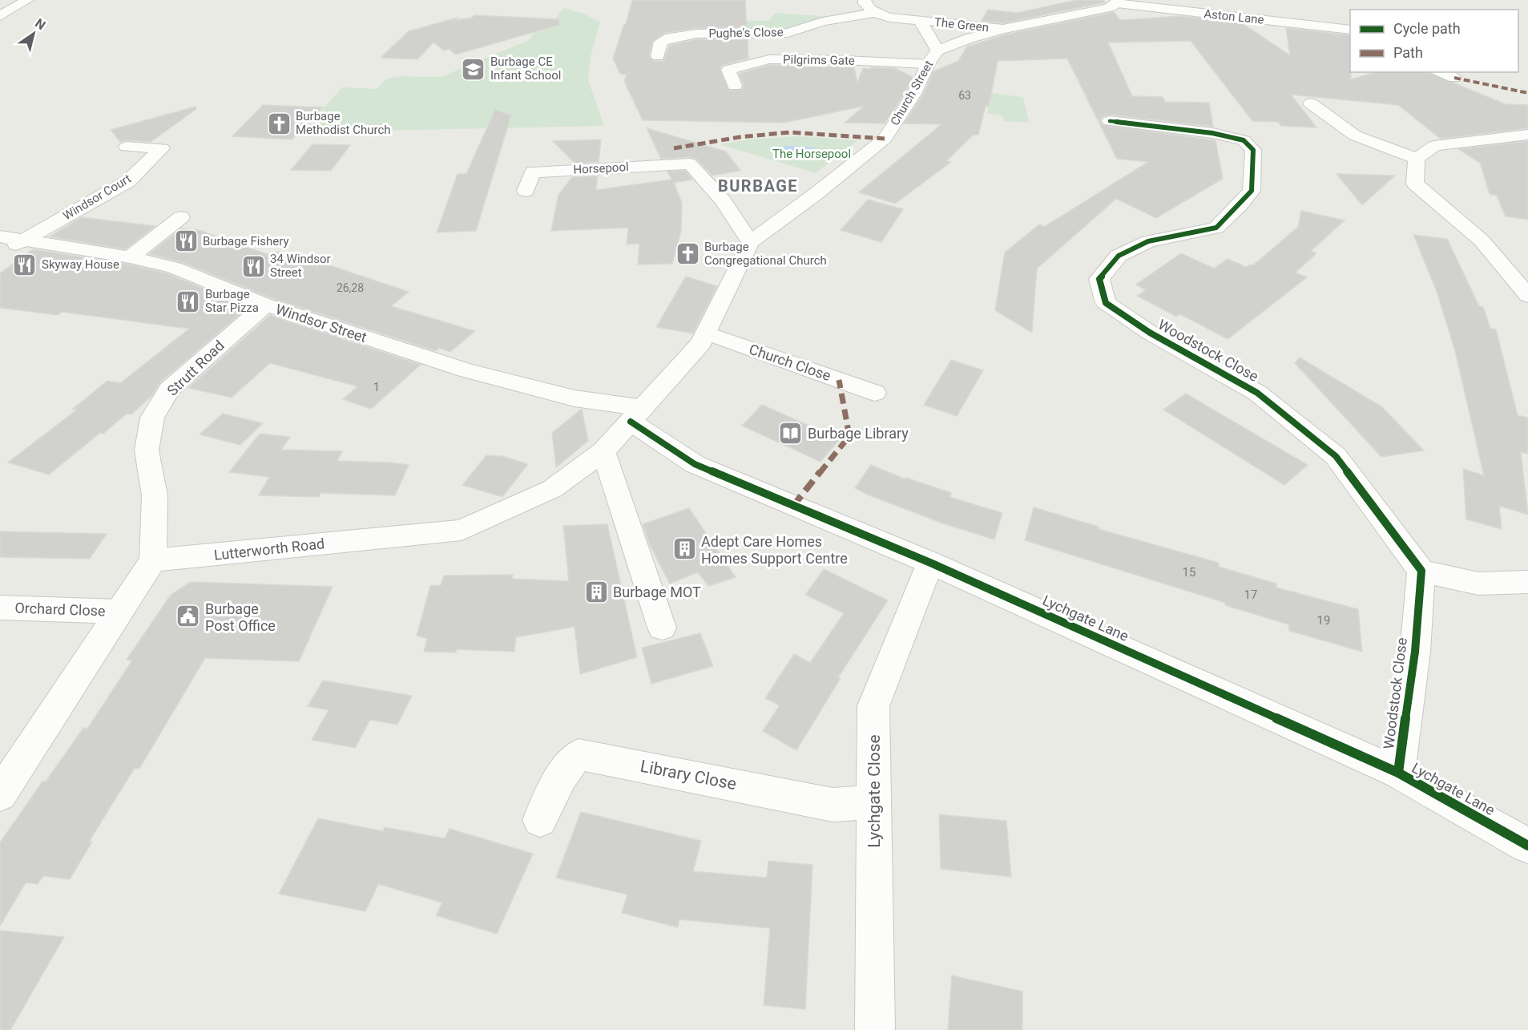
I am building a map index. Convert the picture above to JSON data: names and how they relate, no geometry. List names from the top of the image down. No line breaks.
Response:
{"streets":{"street":["Aston Lane","The Green","Pughe's Close","Pilgrims Gate","Church Street","Horsepool","Windsor Court","Windsor Street","Woodstock Close","Church Close","Strutt Road","Lutterworth Road","Orchard Close","Lychgate Lane","Library Close","Lychgate Close"]},"crossings":[["Aston Lane","Church Street"],["The Green","Pughe's Close"],["The Green","Church Street"],["Pilgrims Gate","Church Street"],["Church Street","Windsor Street"],["Church Street","Church Close"],["Church Street","Lutterworth Road"],["Church Street","Lychgate Lane"],["Windsor Court","Windsor Street"],["Windsor Street","Strutt Road"],["Windsor Street","Lutterworth Road"],["Windsor Street","Lychgate Lane"],["Woodstock Close","Lychgate Lane"],["Strutt Road","Lutterworth Road"],["Lutterworth Road","Lychgate Lane"],["Lychgate Lane","Lychgate Close"],["Library Close","Lychgate Close"]],"districts":["BURBAGE"],"parks":["The Horsepool"],"places":{"school or university":["Burbage CE Infant School"],"church":["Burbage Methodist Church","Burbage Congregational Church"],"restaurant":["Burbage Fishery","Skyway House","34 Windsor Street","Burbage Star Pizza"],"library":["Burbage Library"],"building":["Adept Care Homes Homes Support Centre","Burbage MOT"],"public building":["Burbage Post Office"]},"house_numbers":["63","26,28","1","15","17","19"],"legend":["Cycle path","Path"],"north":"top right"}
